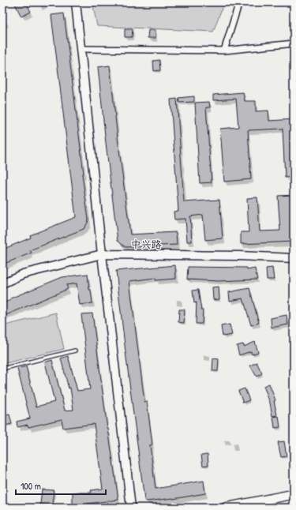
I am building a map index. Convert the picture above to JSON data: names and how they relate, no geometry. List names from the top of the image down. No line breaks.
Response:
{"streets":{"main road":["中兴路"]},"scale_bar":"100 m"}
